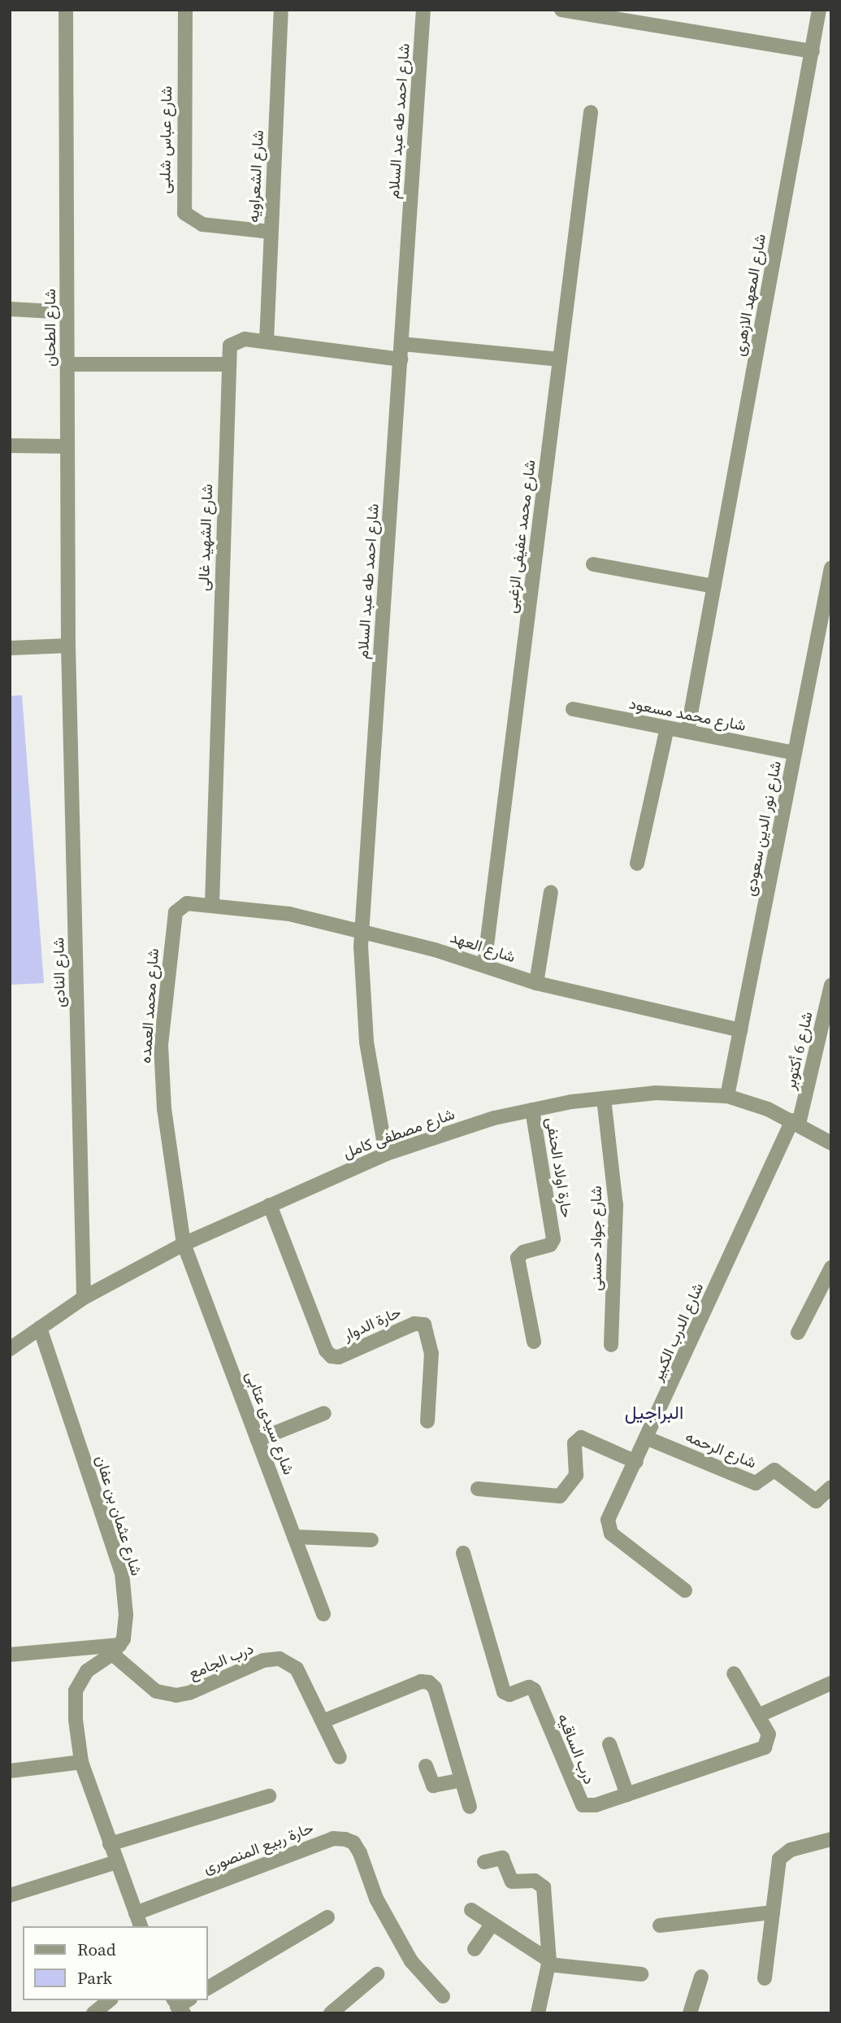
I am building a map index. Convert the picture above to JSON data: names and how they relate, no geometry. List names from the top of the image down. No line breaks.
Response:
{"streets":{"street":["شارع احمد طه عبد السلام","شارع عباس شلبى","شارع الشعراويه","شارع المعهد الازهرى","شارع الطحان","شارع محمد عفيفى الزغبى","شارع الشهيد غالى","شارع محمد مسعود","شارع نور الدين سعودى","شارع العهد","شارع النادى","شارع محمد العمده","شارع 6 أكتوبر","شارع مصطفى كامل","حارة اولاد الحنفى","شارع جواد حسنى","حارة الدوار","شارع الدرب الكبير","شارع سيدى عتابى","شارع الرحمه","شارع عثمان بن عفان","درب الجامع","درب الساقيه","حارة ربيع المنصورى"]},"crossings":[["شارع احمد طه عبد السلام","شارع الشهيد غالى"],["شارع احمد طه عبد السلام","شارع العهد"],["شارع احمد طه عبد السلام","شارع مصطفى كامل"],["شارع عباس شلبى","شارع الشعراويه"],["شارع الشعراويه","شارع الشهيد غالى"],["شارع المعهد الازهرى","شارع محمد مسعود"],["شارع الطحان","شارع النادى"],["شارع محمد عفيفى الزغبى","شارع العهد"],["شارع الشهيد غالى","شارع العهد"],["شارع الشهيد غالى","شارع محمد العمده"],["شارع محمد مسعود","شارع نور الدين سعودى"],["شارع نور الدين سعودى","شارع العهد"],["شارع نور الدين سعودى","شارع مصطفى كامل"],["شارع العهد","شارع محمد العمده"],["شارع النادى","شارع مصطفى كامل"],["شارع محمد العمده","شارع مصطفى كامل"],["شارع محمد العمده","شارع سيدى عتابى"],["شارع 6 أكتوبر","شارع مصطفى كامل"],["شارع 6 أكتوبر","شارع الدرب الكبير"],["شارع مصطفى كامل","حارة اولاد الحنفى"],["شارع مصطفى كامل","شارع جواد حسنى"],["شارع مصطفى كامل","حارة الدوار"],["شارع مصطفى كامل","شارع الدرب الكبير"],["شارع مصطفى كامل","شارع سيدى عتابى"],["شارع مصطفى كامل","شارع عثمان بن عفان"],["شارع الدرب الكبير","شارع الرحمه"],["شارع عثمان بن عفان","درب الجامع"]],"districts":["البراجيل"],"legend":["Road","Park"]}
